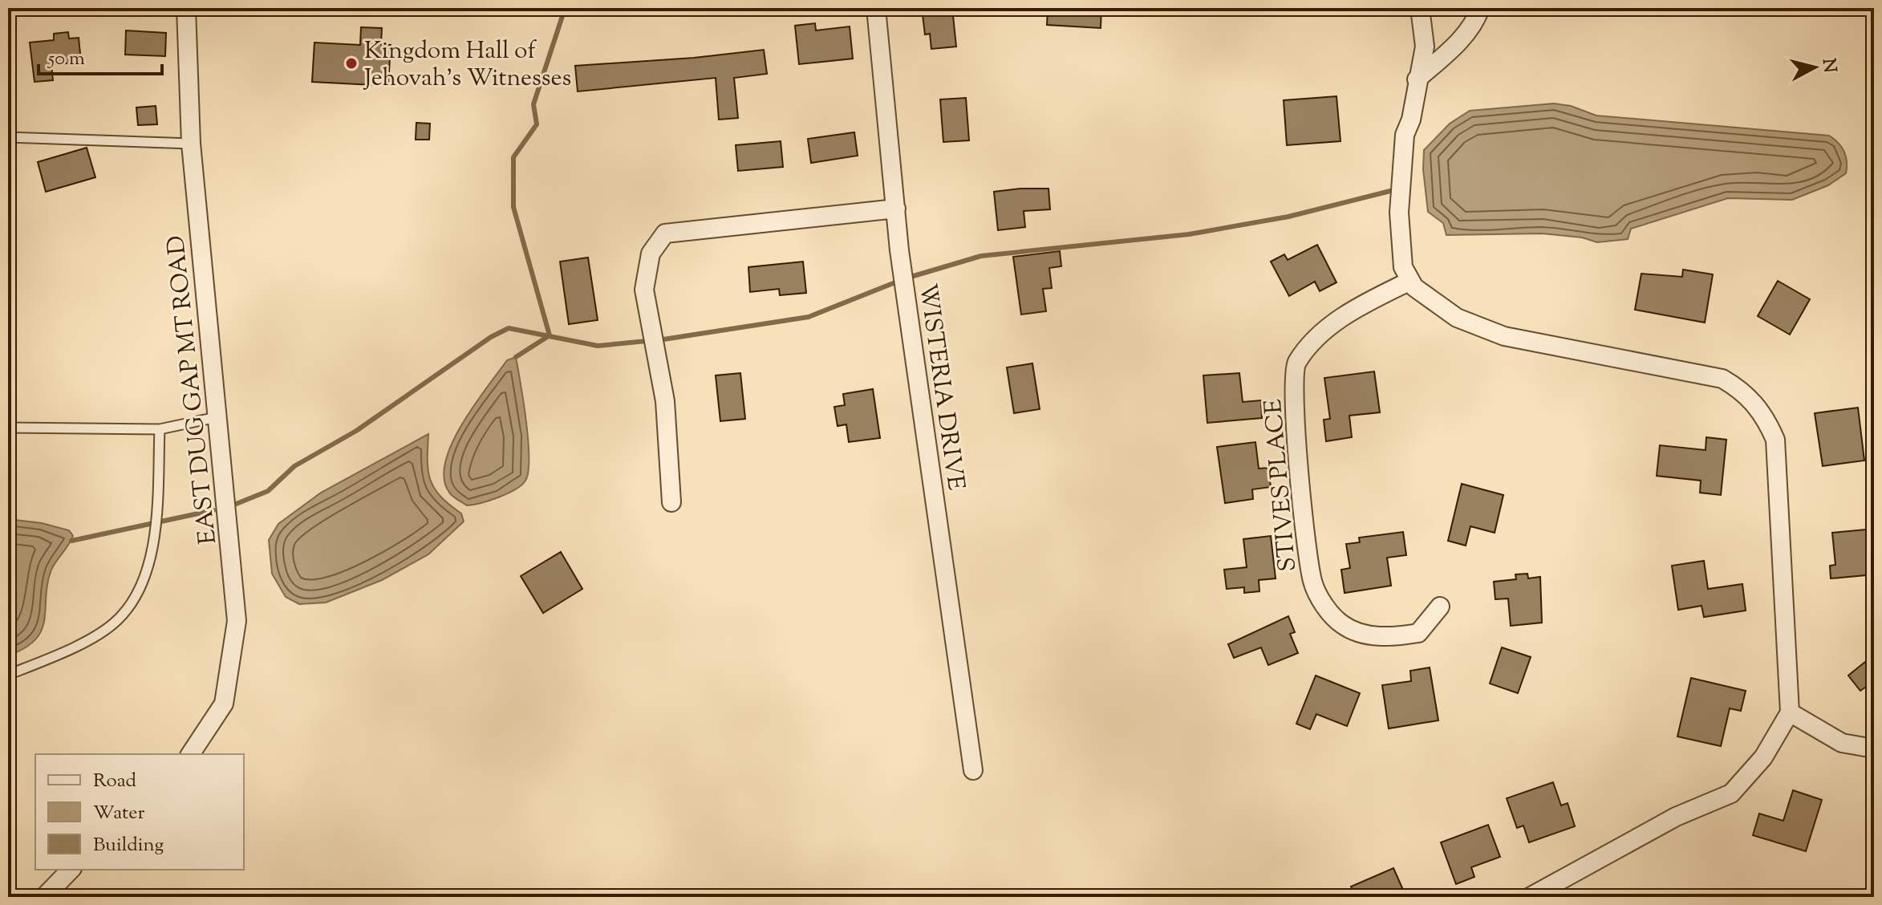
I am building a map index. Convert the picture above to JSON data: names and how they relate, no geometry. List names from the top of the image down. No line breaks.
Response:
{"streets":{"street":["WISTERIA DRIVE","EAST DUG GAP MT ROAD","STIVES PLACE"]},"places":["Kingdom Hall of Jehovah’s Witnesses"],"legend":["Road","Water","Building"],"scale_bar":"50 m","north":"right"}
